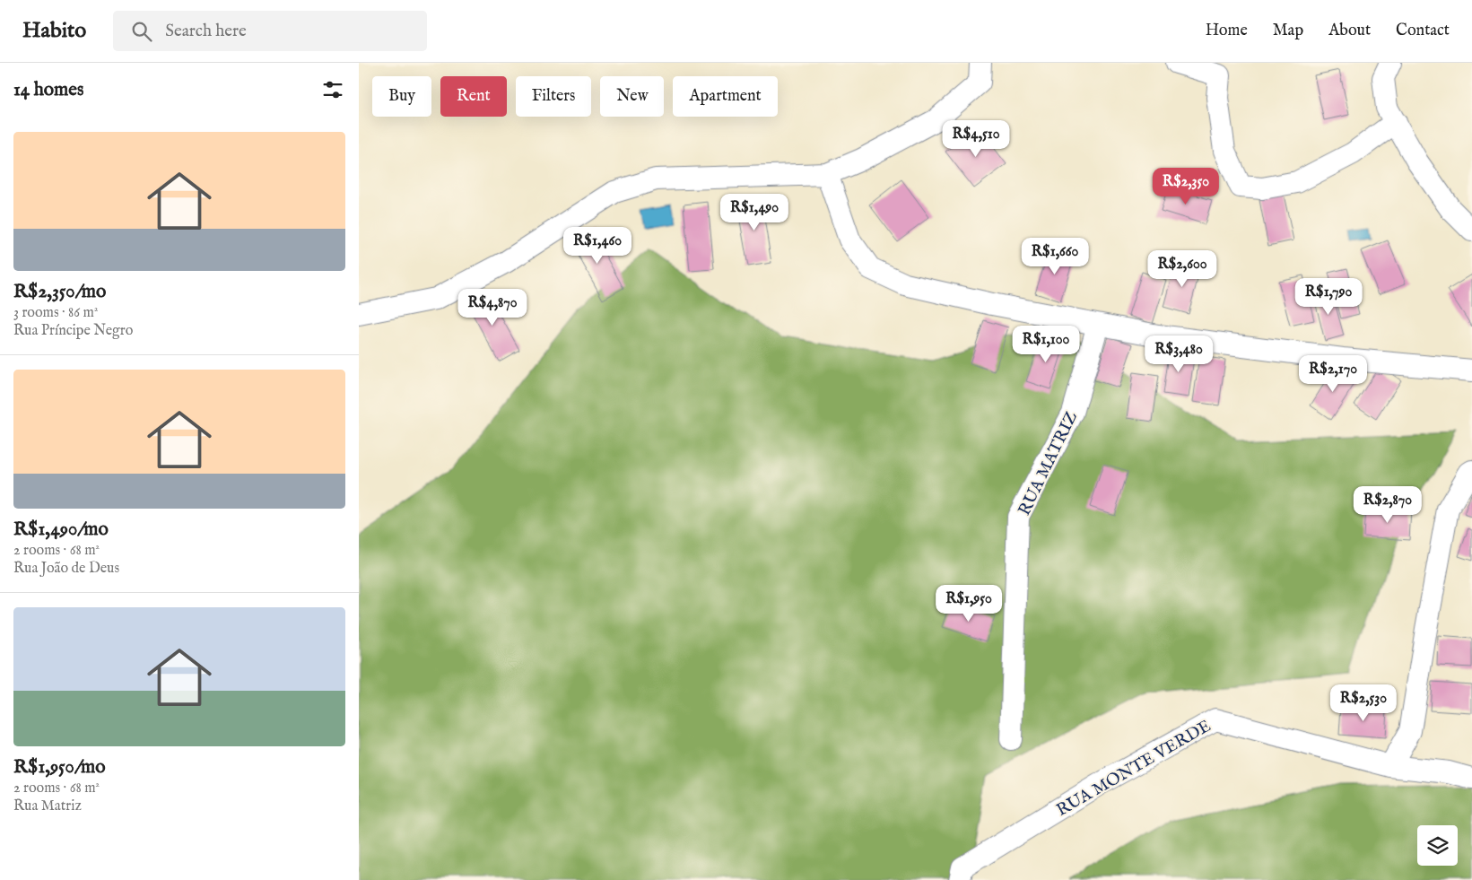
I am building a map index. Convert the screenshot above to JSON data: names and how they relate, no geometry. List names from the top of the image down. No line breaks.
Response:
{"streets":{"street":["RUA MATRIZ","RUA MONTE VERDE"]},"page":{"header":"Habito","search":"Search here","nav":["Home","Map","About","Contact"],"heading":"14 homes","chip":["Buy","Rent","Filters","New","Apartment"],"list":[{"name":"R$2,350/mo","note":"3 rooms · 86 m² · Rua Príncipe Negro"},{"name":"R$1,490/mo","note":"2 rooms · 68 m² · Rua João de Deus"},{"name":"R$1,950/mo","note":"2 rooms · 68 m² · Rua Matriz"}],"price":["R$4,510","R$2,350","R$1,490","R$1,460","R$1,660","R$2,600","R$1,790","R$4,870","R$1,100","R$3,480","R$2,170","R$2,870","R$1,950","R$2,530"]}}
